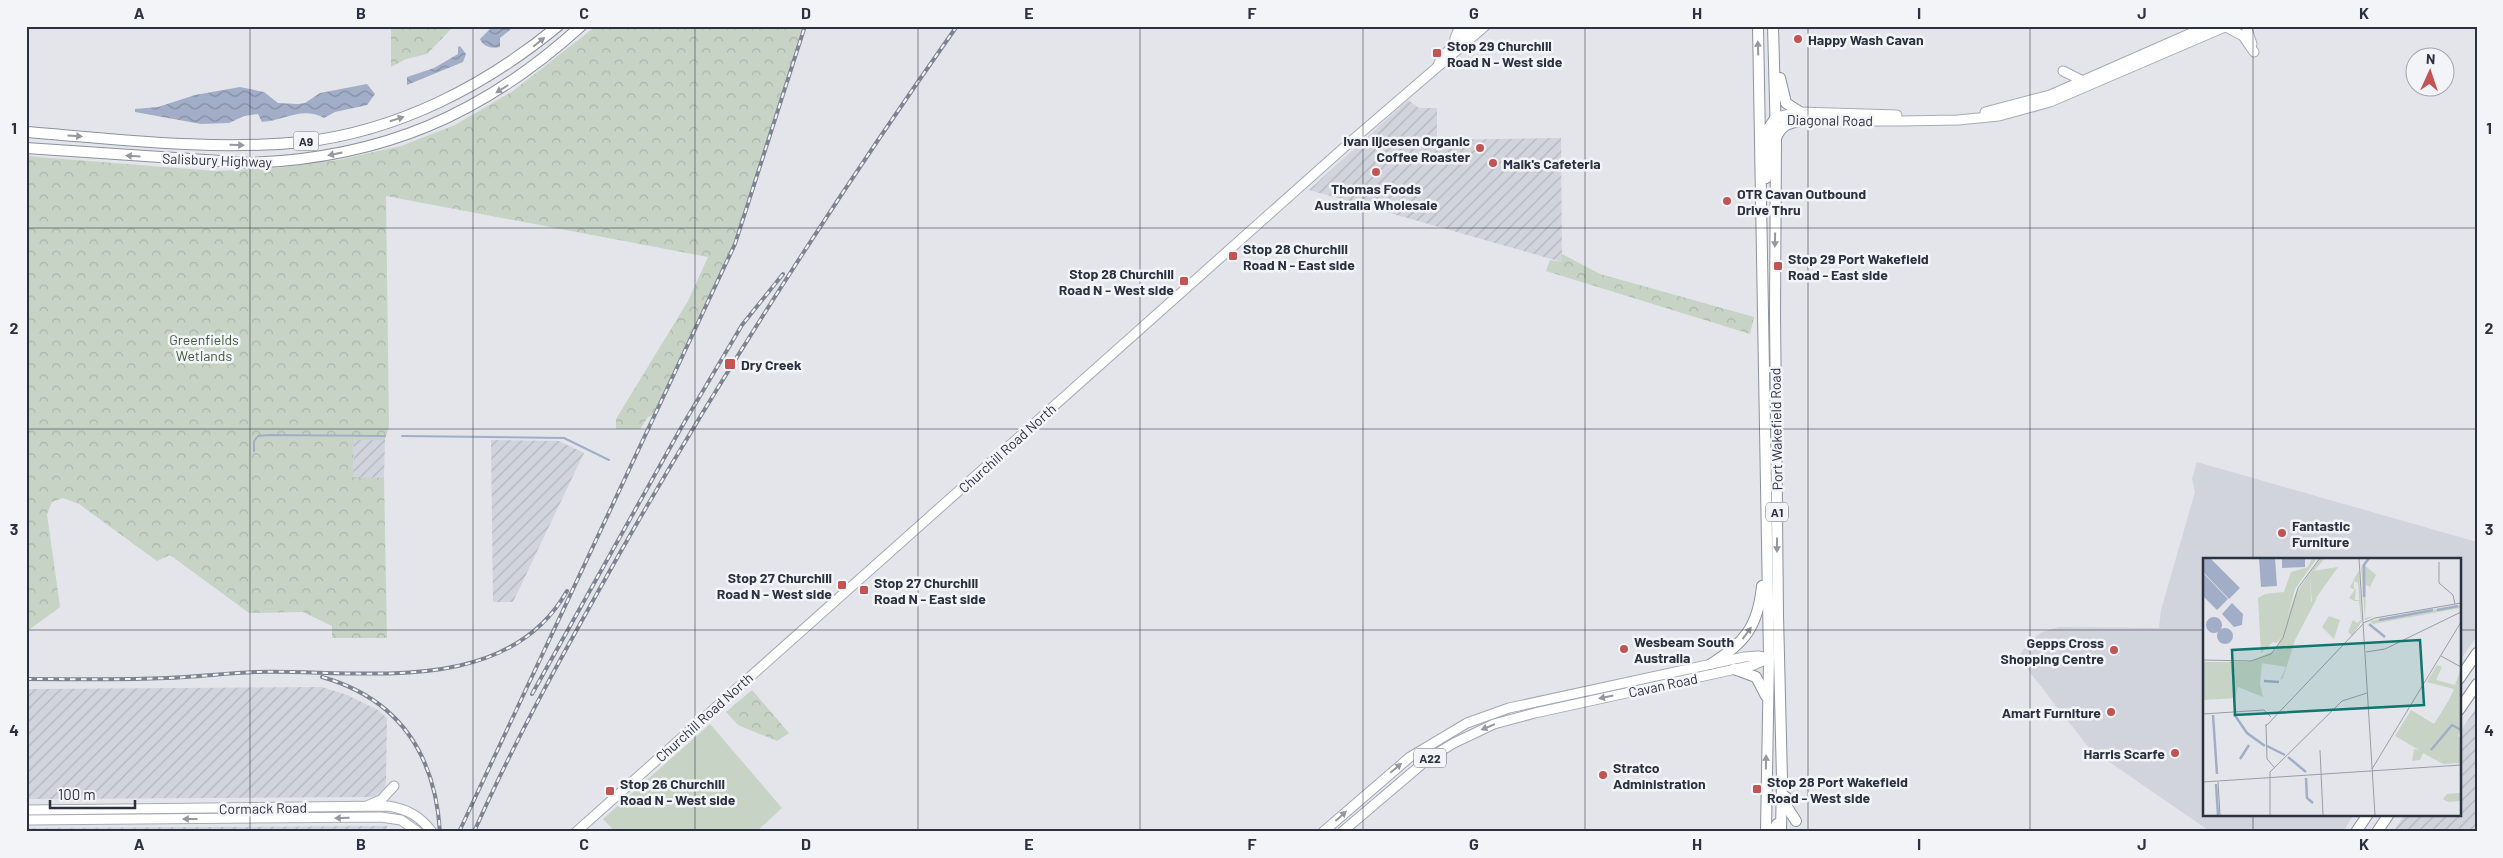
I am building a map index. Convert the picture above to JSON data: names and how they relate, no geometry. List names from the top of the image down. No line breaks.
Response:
{"streets":{"highway":["A9","Salisbury Highway","Port Wakefield Road","A1"],"street":["Diagonal Road","Churchill Road North","Cavan Road","A22","Cormack Road"]},"crossings":[["Diagonal Road","Port Wakefield Road"],["Port Wakefield Road","Cavan Road"]],"parks":["Greenfields Wetlands"],"places":{"other":["Happy Wash Cavan","Ivan Iljcesen Organic Coffee Roaster","Maik's Cafeteria","Thomas Foods Australia Wholesale","OTR Cavan Outbound Drive Thru","Fantastic Furniture","Wesbeam South Australia","Gepps Cross Shopping Centre","Amart Furniture","Harris Scarfe","Stratco Administration"],"transit":["Stop 29 Churchill Road N - West side","Stop 28 Churchill Road N - East side","Stop 29 Port Wakefield Road - East side","Stop 28 Churchill Road N - West side","Dry Creek","Stop 27 Churchill Road N - West side","Stop 27 Churchill Road N - East side","Stop 28 Port Wakefield Road - West side","Stop 26 Churchill Road N - West side"]},"scale_bar":"100 m","north":"top","grid":{"columns":["A","B","C","D","E","F","G","H","I","J","K"],"rows":["1","2","3","4"]}}
